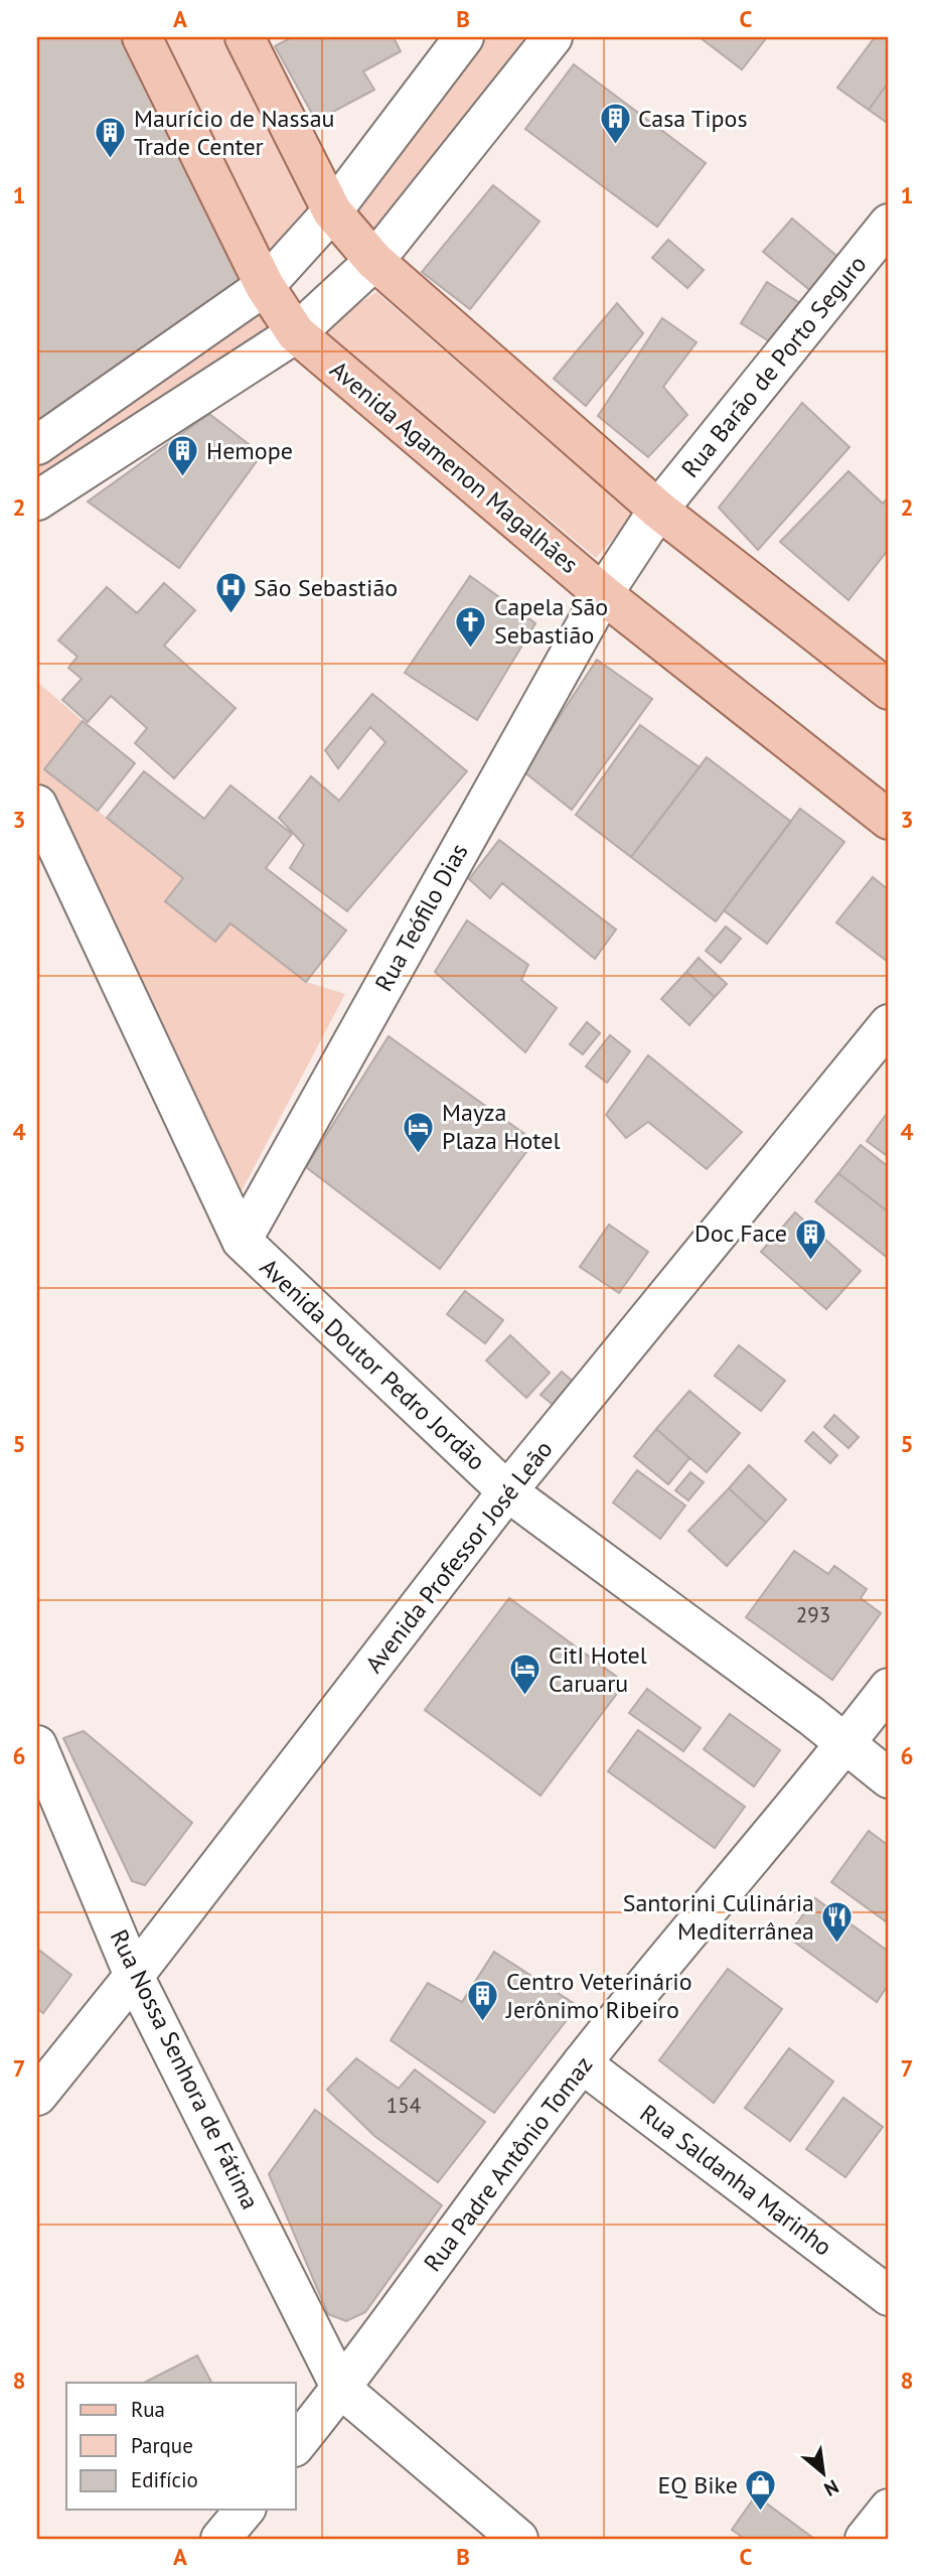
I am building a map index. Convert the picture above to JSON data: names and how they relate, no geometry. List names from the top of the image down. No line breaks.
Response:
{"streets":{"main road":["Avenida Agamenon Magalhães"],"street":["Rua Barão de Porto Seguro","Rua Teófilo Dias","Avenida Doutor Pedro Jordão","Avenida Professor José Leão","Rua Nossa Senhora de Fátima","Rua Padre Antônio Tomaz","Rua Saldanha Marinho"]},"crossings":[["Rua Barão de Porto Seguro","Avenida Agamenon Magalhães"],["Rua Barão de Porto Seguro","Rua Teófilo Dias"],["Avenida Agamenon Magalhães","Rua Teófilo Dias"],["Rua Teófilo Dias","Avenida Doutor Pedro Jordão"],["Avenida Doutor Pedro Jordão","Avenida Professor José Leão"],["Avenida Doutor Pedro Jordão","Rua Padre Antônio Tomaz"],["Avenida Professor José Leão","Rua Nossa Senhora de Fátima"],["Rua Nossa Senhora de Fátima","Rua Padre Antônio Tomaz"],["Rua Padre Antônio Tomaz","Rua Saldanha Marinho"]],"places":{"building":["Casa Tipos","Maurício de Nassau Trade Center","Hemope","Doc Face","Centro Veterinário Jerônimo Ribeiro"],"hospital":["São Sebastião"],"church":["Capela São Sebastião"],"hotel":["Mayza Plaza Hotel","CitI Hotel Caruaru"],"restaurant":["Santorini Culinária Mediterrânea"],"shop":["EQ Bike"]},"house_numbers":["293","154"],"legend":["Rua","Parque","Edifício"],"north":"bottom right","grid":{"columns":["A","B","C"],"rows":["1","2","3","4","5","6","7","8"]}}
